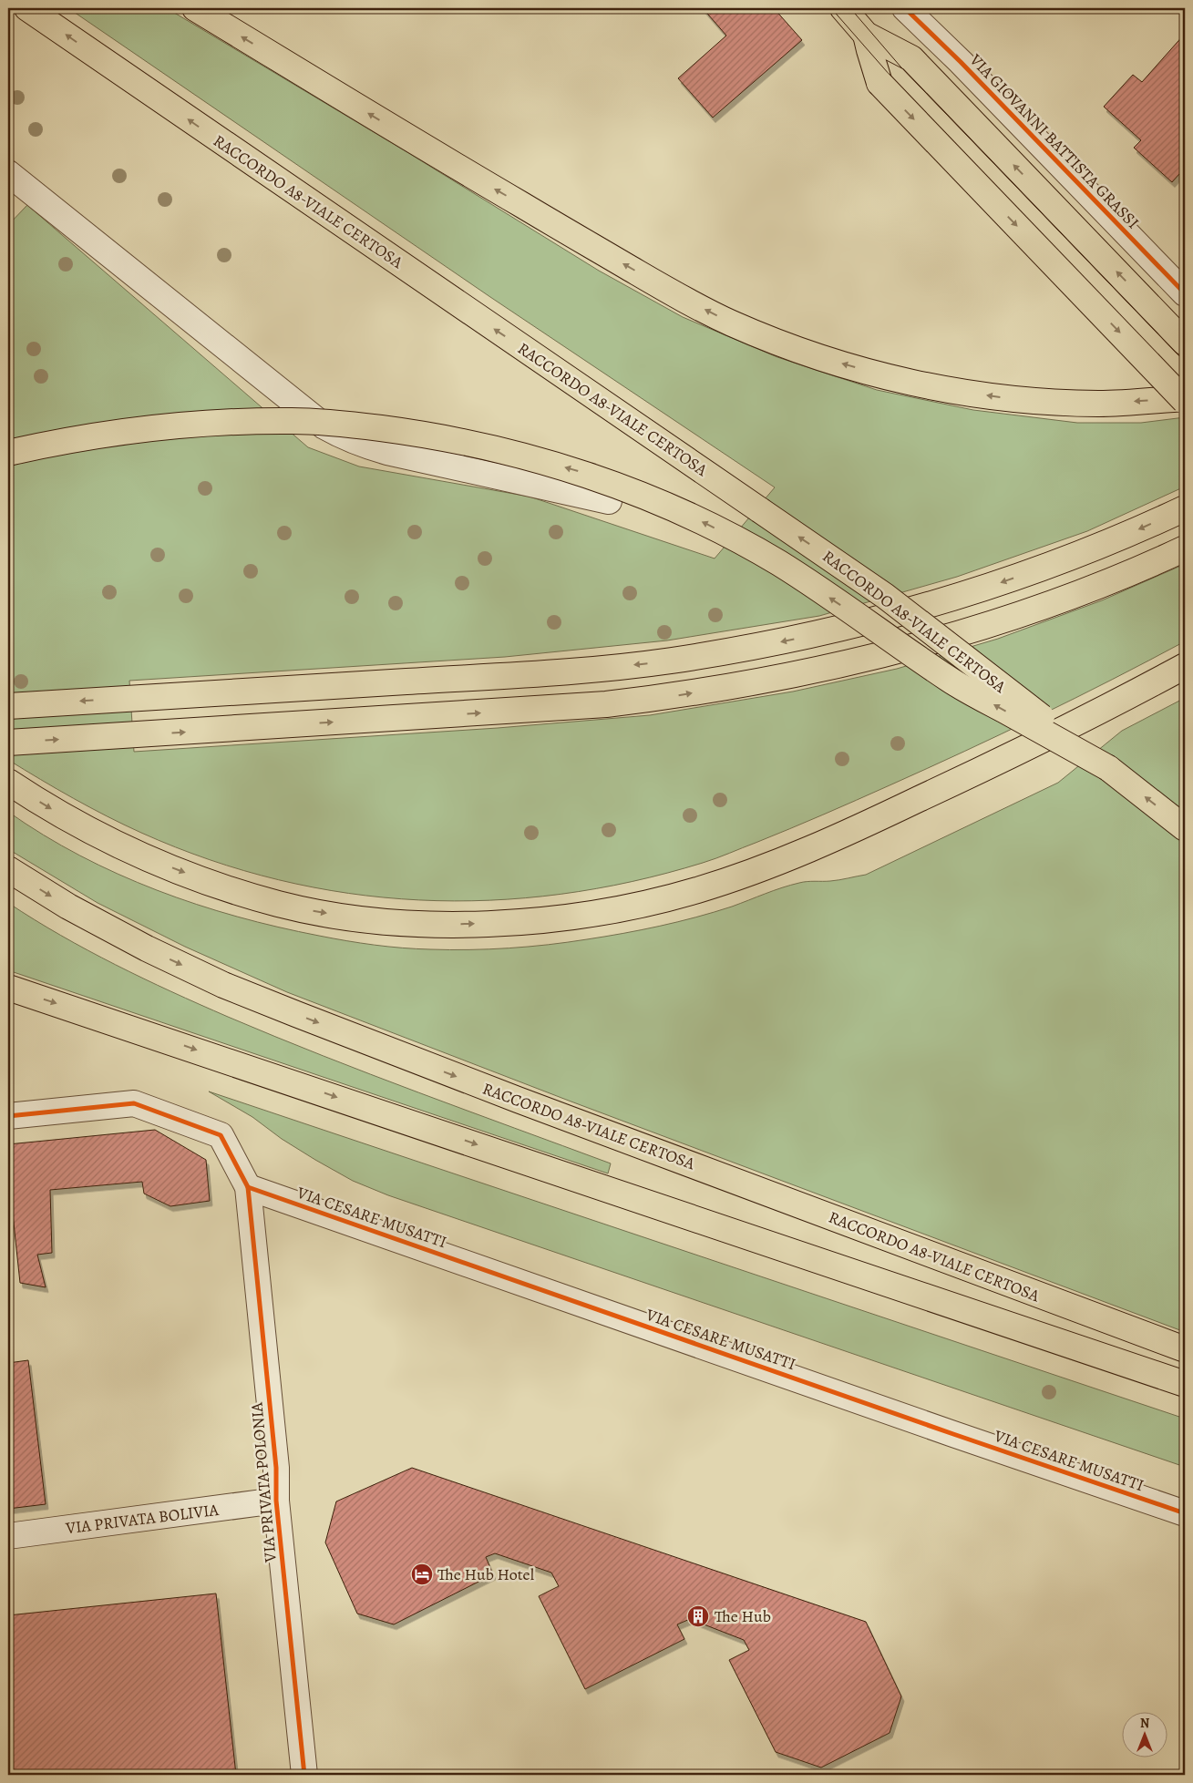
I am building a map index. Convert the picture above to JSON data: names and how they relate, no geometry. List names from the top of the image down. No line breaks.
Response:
{"streets":{"main road":["RACCORDO A8-VIALE CERTOSA"],"street":["VIA GIOVANNI BATTISTA GRASSI","VIA CESARE MUSATTI","VIA PRIVATA POLONIA","VIA PRIVATA BOLIVIA"]},"crossings":[["VIA CESARE MUSATTI","VIA PRIVATA POLONIA"],["VIA PRIVATA POLONIA","VIA PRIVATA BOLIVIA"]],"places":{"hotel":["The Hub Hotel"],"building":["The Hub"]},"north":"top"}
